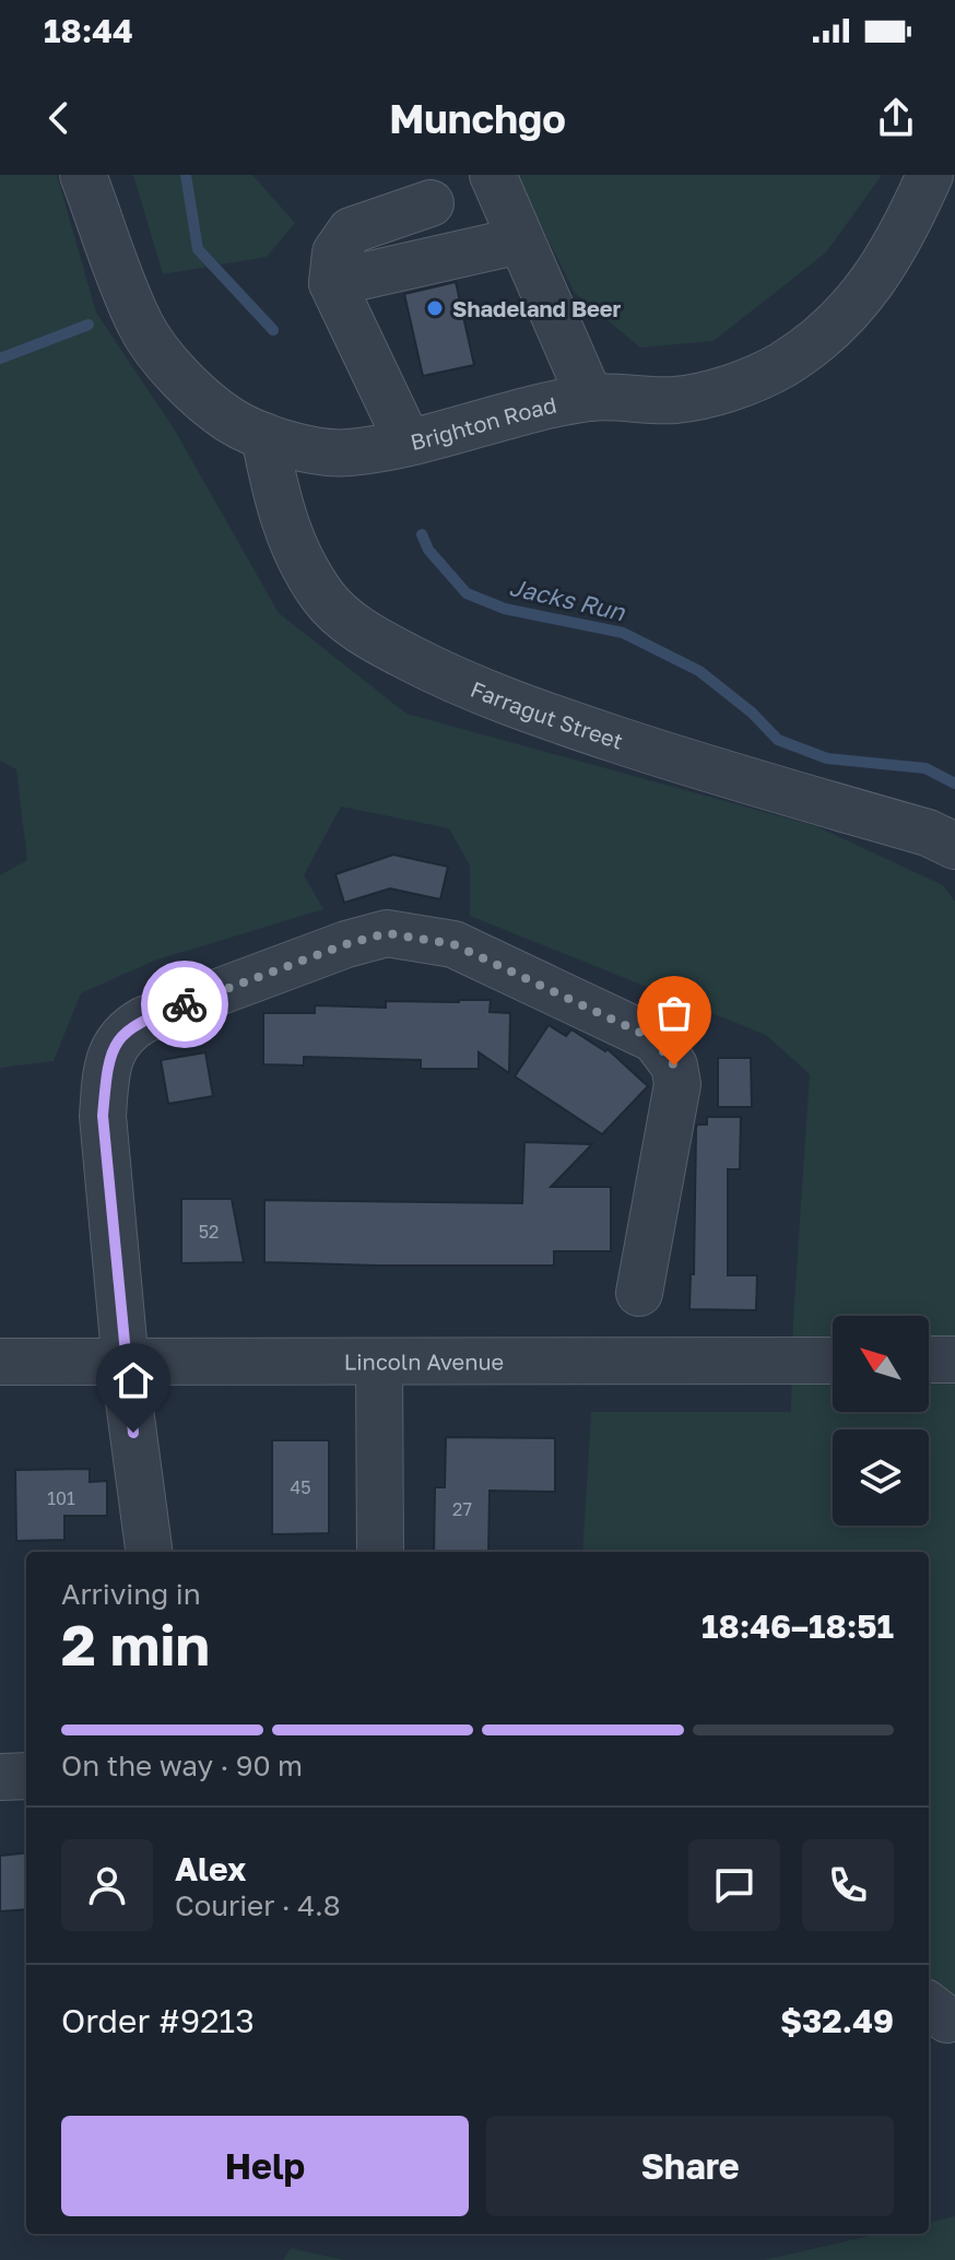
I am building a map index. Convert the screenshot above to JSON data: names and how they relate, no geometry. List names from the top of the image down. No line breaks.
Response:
{"streets":{"street":["Brighton Road","Farragut Street","Lincoln Avenue"]},"crossings":[["Brighton Road","Farragut Street"]],"water":["Jacks Run"],"places":["Shadeland Beer"],"house_numbers":["52","45","101","27"],"north":"top left","page":{"status":"18:44","header":"Munchgo","heading":["2 min","Arriving in","18:46–18:51"],"panel":["Alex","Courier · 4.8","Order #9213","$32.49"],"bar":"On the way · 90 m","buttons":["Help","Share"]}}
